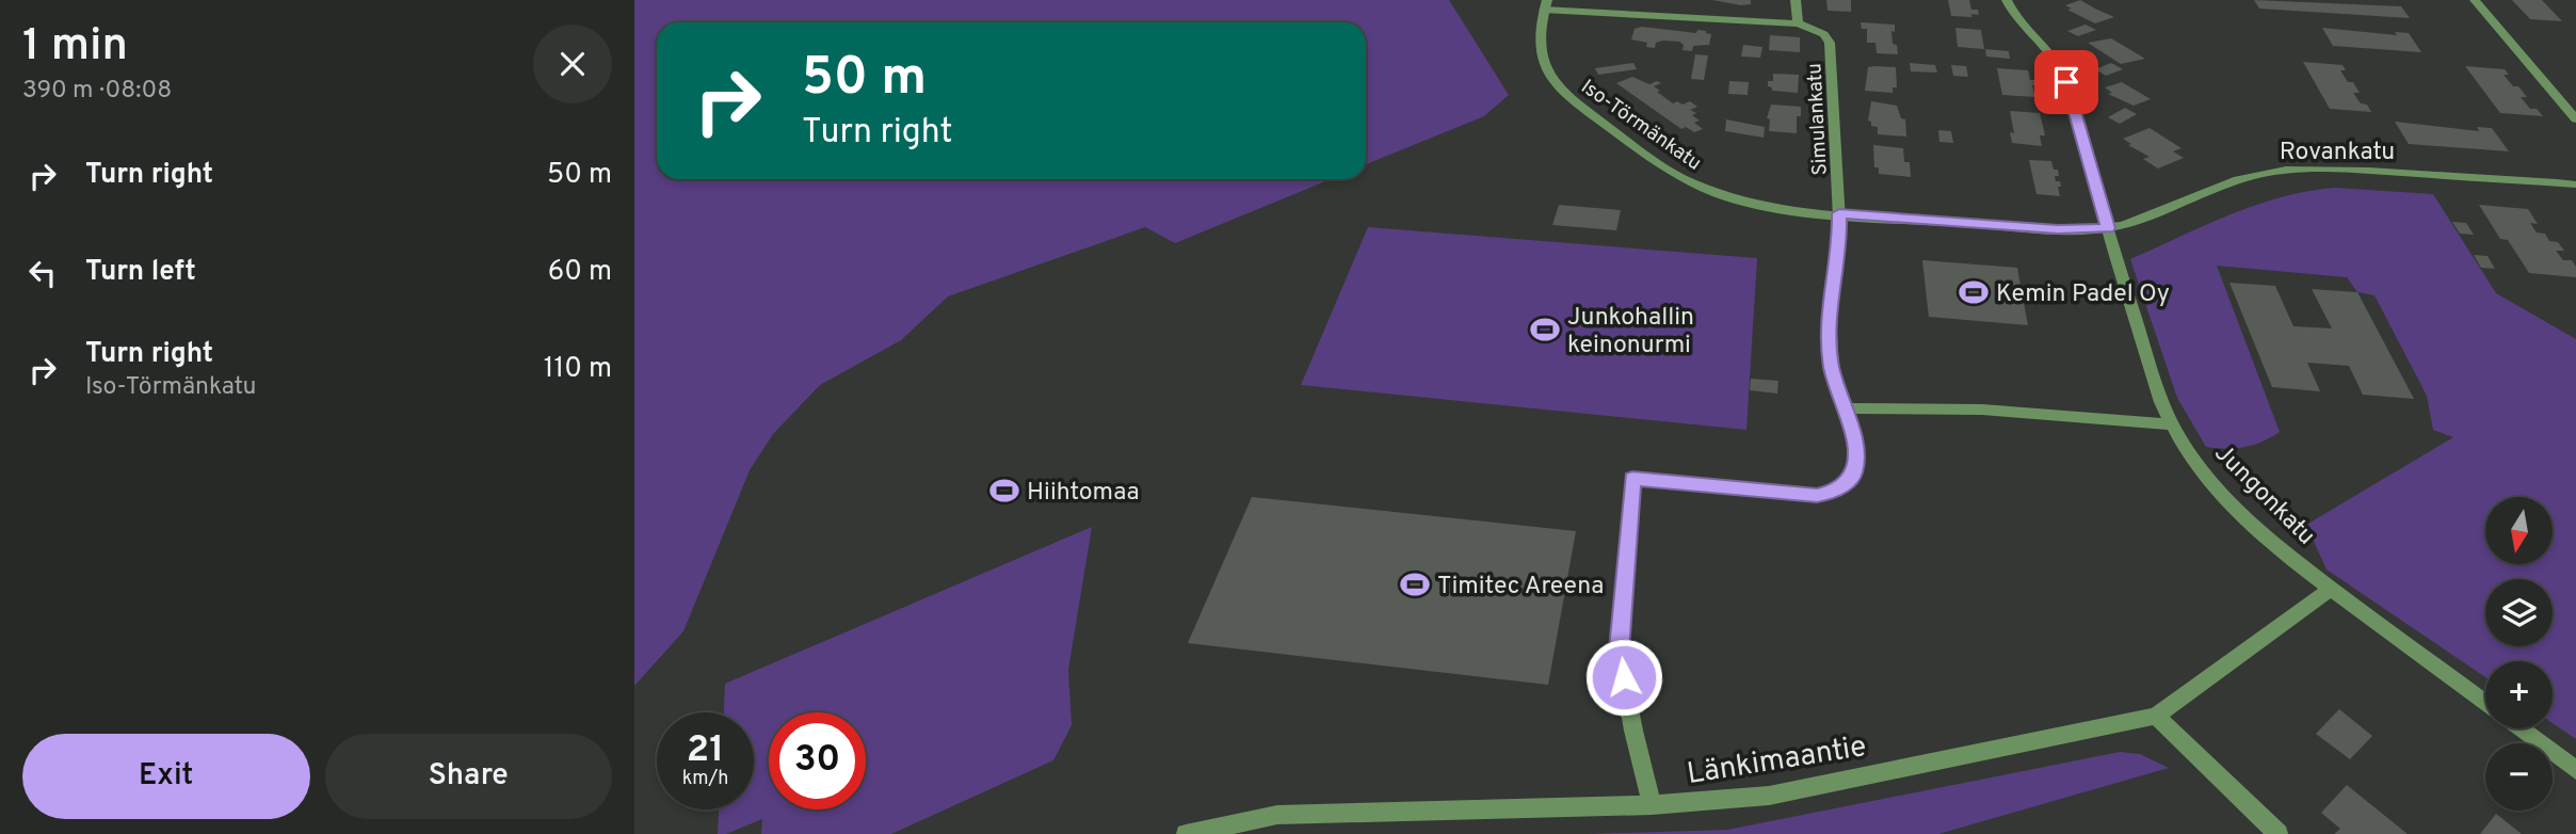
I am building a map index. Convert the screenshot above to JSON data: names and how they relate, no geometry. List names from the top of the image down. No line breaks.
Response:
{"streets":{"street":["Simulankatu","Iso-Törmänkatu","Rovankatu","Jungonkatu","Länkimaantie"]},"crossings":[["Simulankatu","Iso-Törmänkatu"],["Iso-Törmänkatu","Rovankatu"],["Iso-Törmänkatu","Jungonkatu"],["Rovankatu","Jungonkatu"],["Jungonkatu","Länkimaantie"]],"places":{"sports":["Kemin Padel Oy","Junkohallin keinonurmi","Hiihtomaa","Timitec Areena"]},"north":"bottom","page":{"heading":["1 min","390 m · 08:08"],"turn":["50 m","Turn right"],"list":[{"name":"Turn right","value":"50 m"},{"name":"Turn left","value":"60 m"},{"name":"Turn right","note":"Iso-Törmänkatu","value":"110 m"}],"map_buttons":["+","−"],"speed":"21 km/h","limit":"30","buttons":["Exit","Share"]}}
